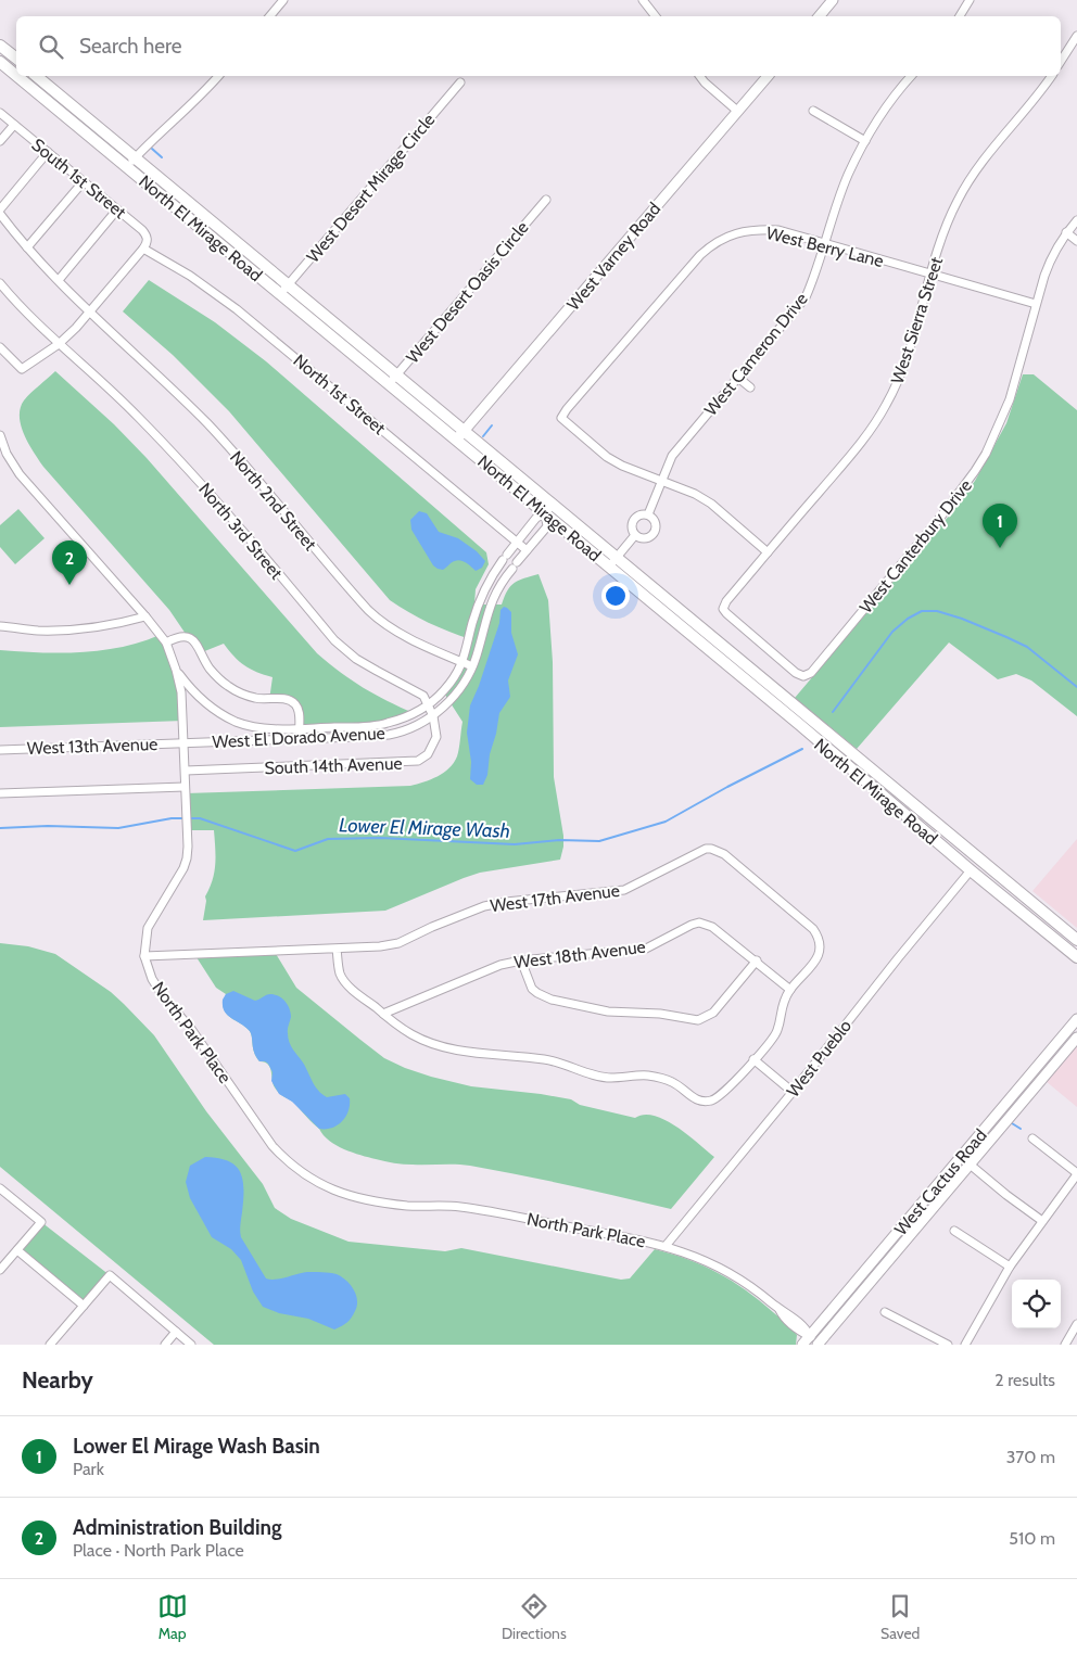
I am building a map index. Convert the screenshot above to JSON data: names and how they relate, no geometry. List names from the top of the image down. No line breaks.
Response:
{"streets":{"main road":["North El Mirage Road"],"street":["South 1st Street","West Desert Mirage Circle","West Berry Lane","West Varney Road","West Desert Oasis Circle","West Sierra Street","West Cameron Drive","North 1st Street","North 2nd Street","North 3rd Street","West Canterbury Drive","West El Dorado Avenue","West 13th Avenue","South 14th Avenue","West 17th Avenue","West 18th Avenue","North Park Place","West Pueblo","West Cactus Road"]},"crossings":[["South 1st Street","North 1st Street"],["West Desert Mirage Circle","North El Mirage Road"],["North El Mirage Road","West Varney Road"],["North El Mirage Road","West Desert Oasis Circle"],["North El Mirage Road","West Cameron Drive"],["North El Mirage Road","West El Dorado Avenue"],["North El Mirage Road","West Pueblo"],["West Berry Lane","West Sierra Street"],["West Berry Lane","West Cameron Drive"],["West Berry Lane","West Canterbury Drive"],["West Sierra Street","West Canterbury Drive"],["North 1st Street","West El Dorado Avenue"],["North 2nd Street","West El Dorado Avenue"],["North 3rd Street","West El Dorado Avenue"],["North 3rd Street","South 14th Avenue"],["West El Dorado Avenue","West 13th Avenue"],["West El Dorado Avenue","South 14th Avenue"],["West 17th Avenue","West 18th Avenue"],["West 17th Avenue","North Park Place"],["North Park Place","West Pueblo"],["North Park Place","West Cactus Road"]],"water":["Lower El Mirage Wash"],"page":{"search":"Search here","pins":["1","2"],"heading":["Nearby","2 results"],"list":[{"mark":"1","name":"Lower El Mirage Wash Basin","note":"Park","value":"370 m"},{"mark":"2","name":"Administration Building","note":"Place · North Park Place","value":"510 m"}],"nav":["Map","Directions","Saved"]}}
